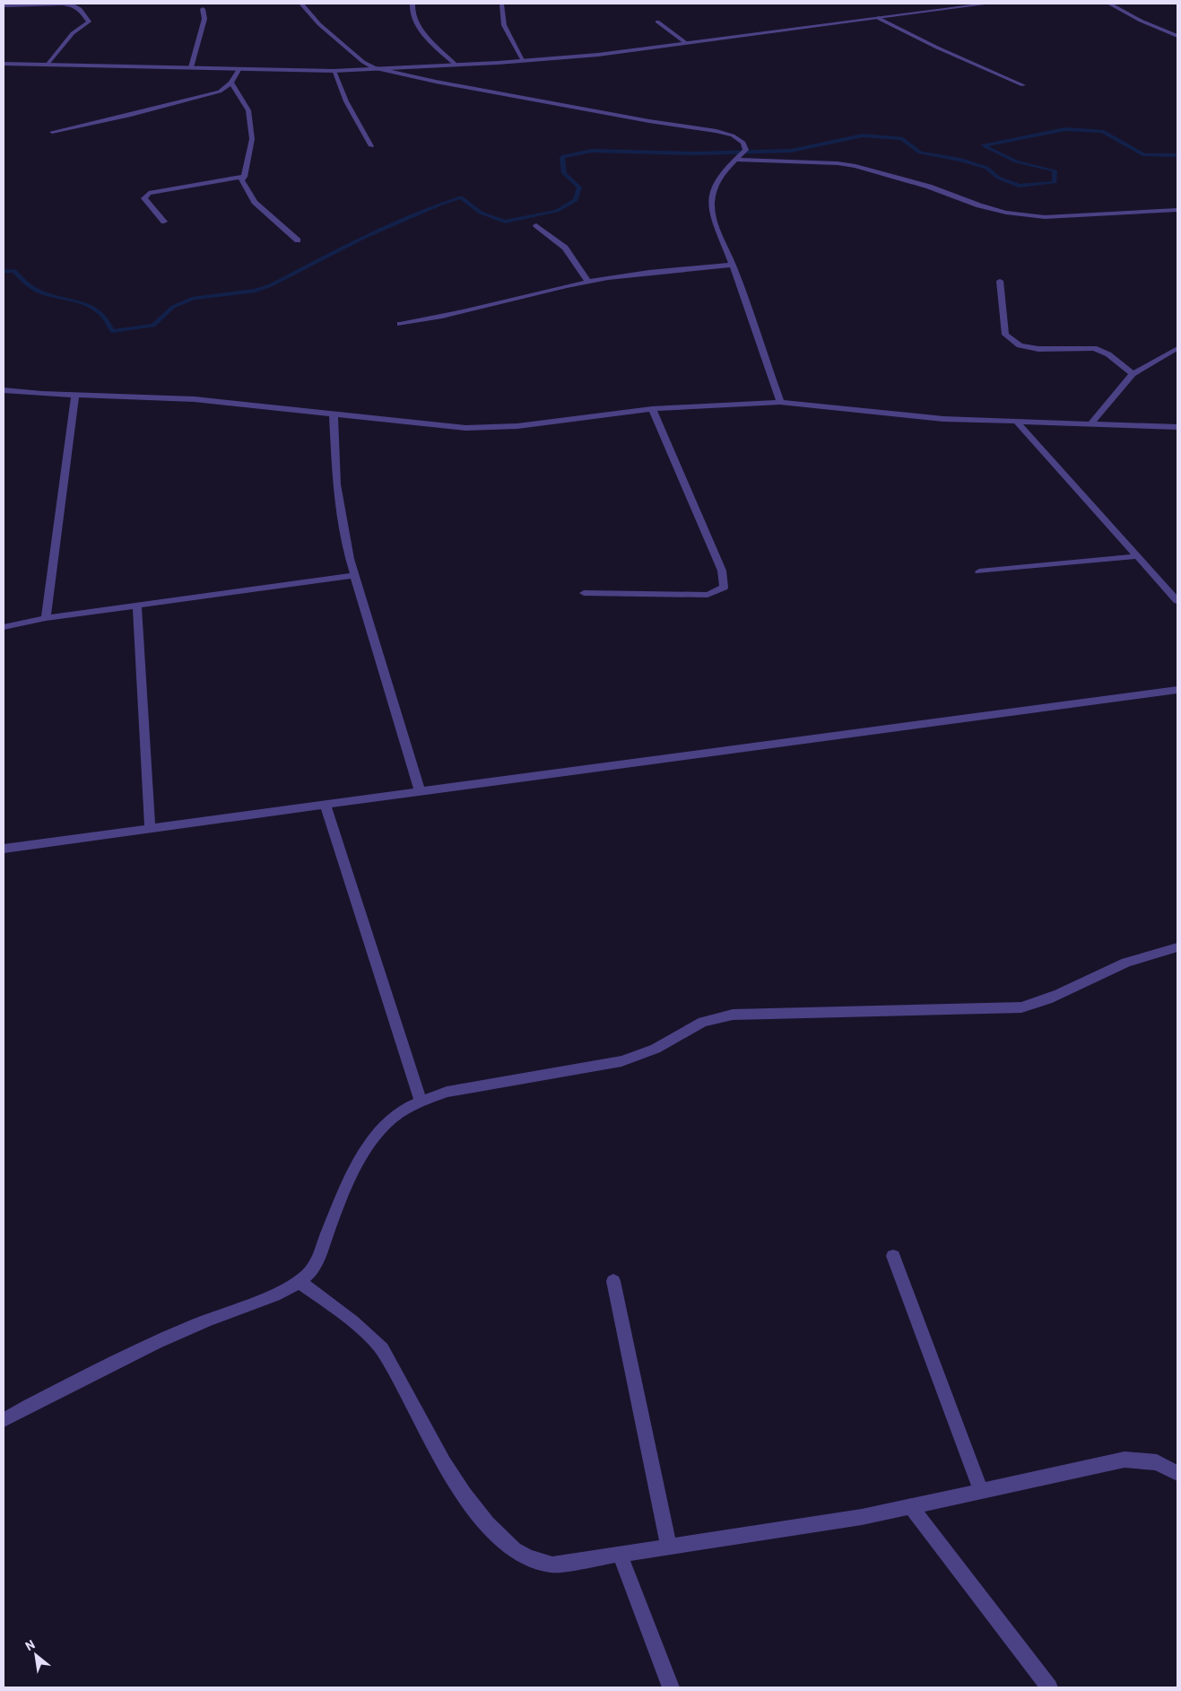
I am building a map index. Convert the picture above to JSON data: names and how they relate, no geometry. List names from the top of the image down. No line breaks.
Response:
{"north":"top left"}
